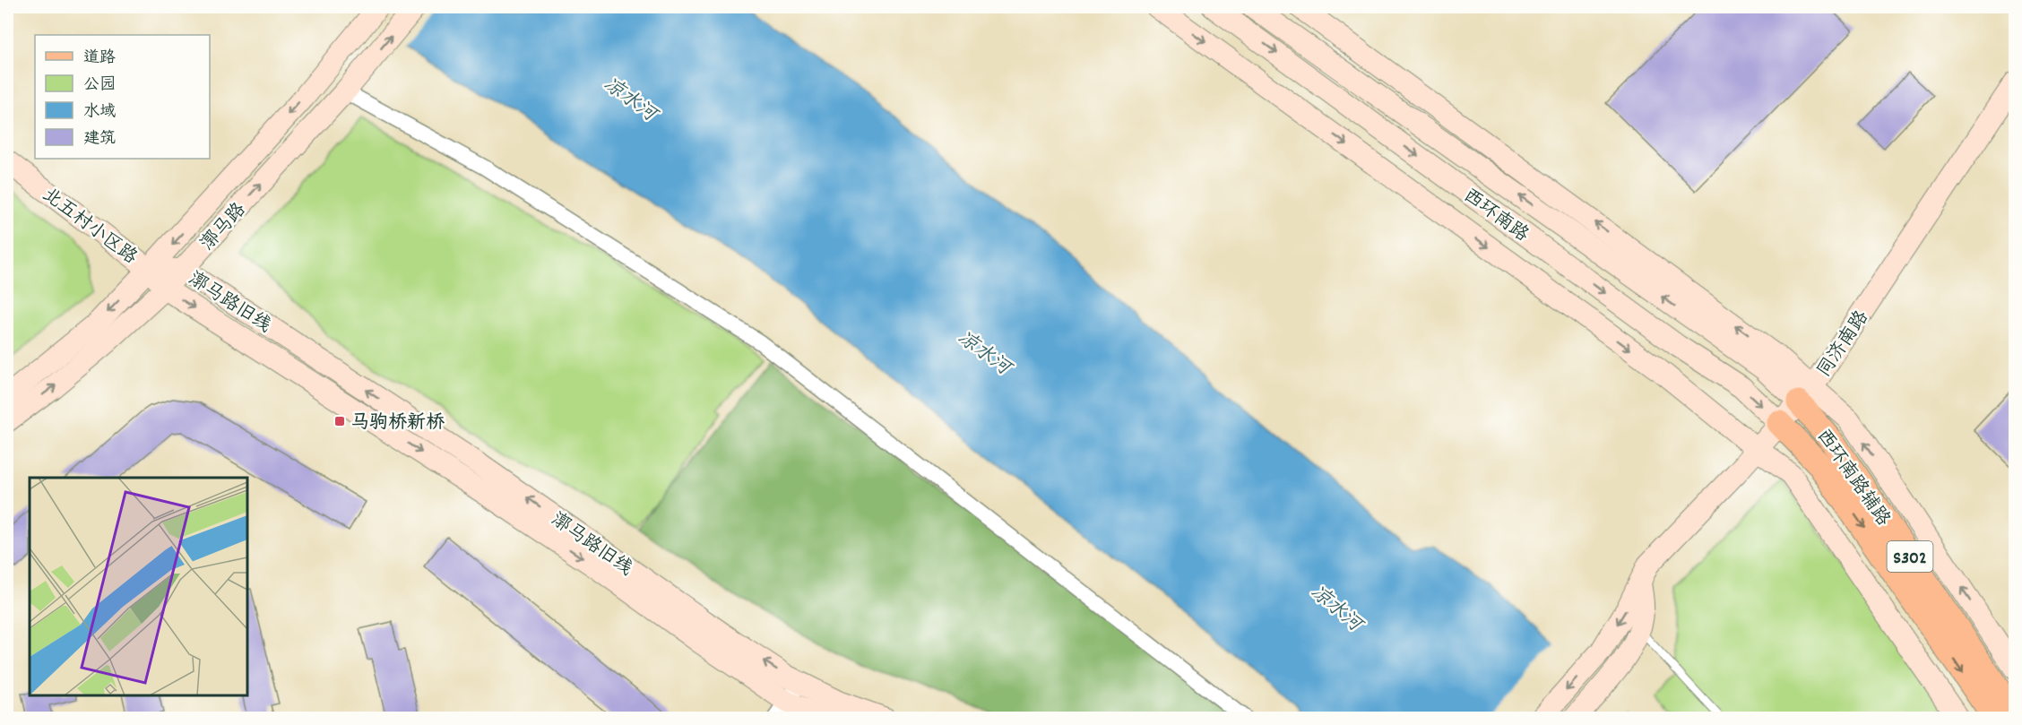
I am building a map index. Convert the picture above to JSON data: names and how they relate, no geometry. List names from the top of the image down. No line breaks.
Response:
{"streets":{"main road":["西环南路","北五村小区路","漷马路","漷马路旧线","同济南路","西环南路辅路","S302"]},"crossings":[["西环南路","同济南路"],["西环南路","西环南路辅路"],["西环南路","S302"],["北五村小区路","漷马路"],["北五村小区路","漷马路旧线"],["漷马路","漷马路旧线"],["同济南路","西环南路辅路"],["同济南路","S302"]],"water":["凉水河"],"places":{"transit":["马驹桥新桥"]},"legend":["道路","公园","水域","建筑"]}
